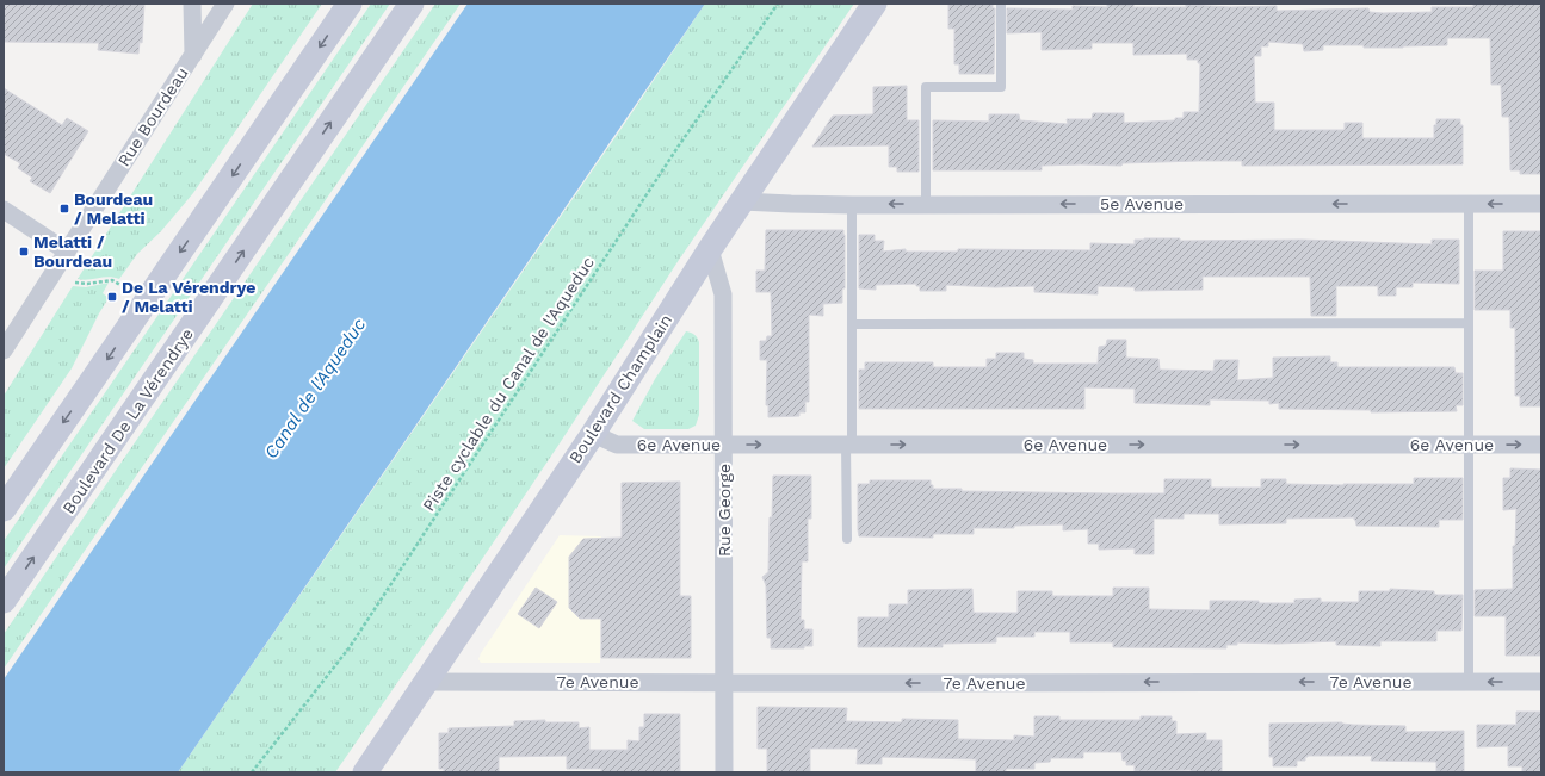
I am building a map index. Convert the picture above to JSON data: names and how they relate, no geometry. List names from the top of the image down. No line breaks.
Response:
{"streets":{"main road":["Boulevard Champlain","Boulevard De La Vérendrye"],"street":["Rue Bourdeau","5e Avenue","6e Avenue","Rue George","7e Avenue"],"path":["Piste cyclable du Canal de l'Aqueduc"]},"crossings":[["5e Avenue","Boulevard Champlain"],["Boulevard Champlain","6e Avenue"],["Boulevard Champlain","Rue George"],["Boulevard Champlain","7e Avenue"],["6e Avenue","Rue George"],["Rue George","7e Avenue"]],"one_way":["5e Avenue","6e Avenue","7e Avenue"],"water":["Canal de l'Aqueduc"],"places":{"transit":["Bourdeau / Melatti","Melatti / Bourdeau","De La Vérendrye / Melatti"]}}
